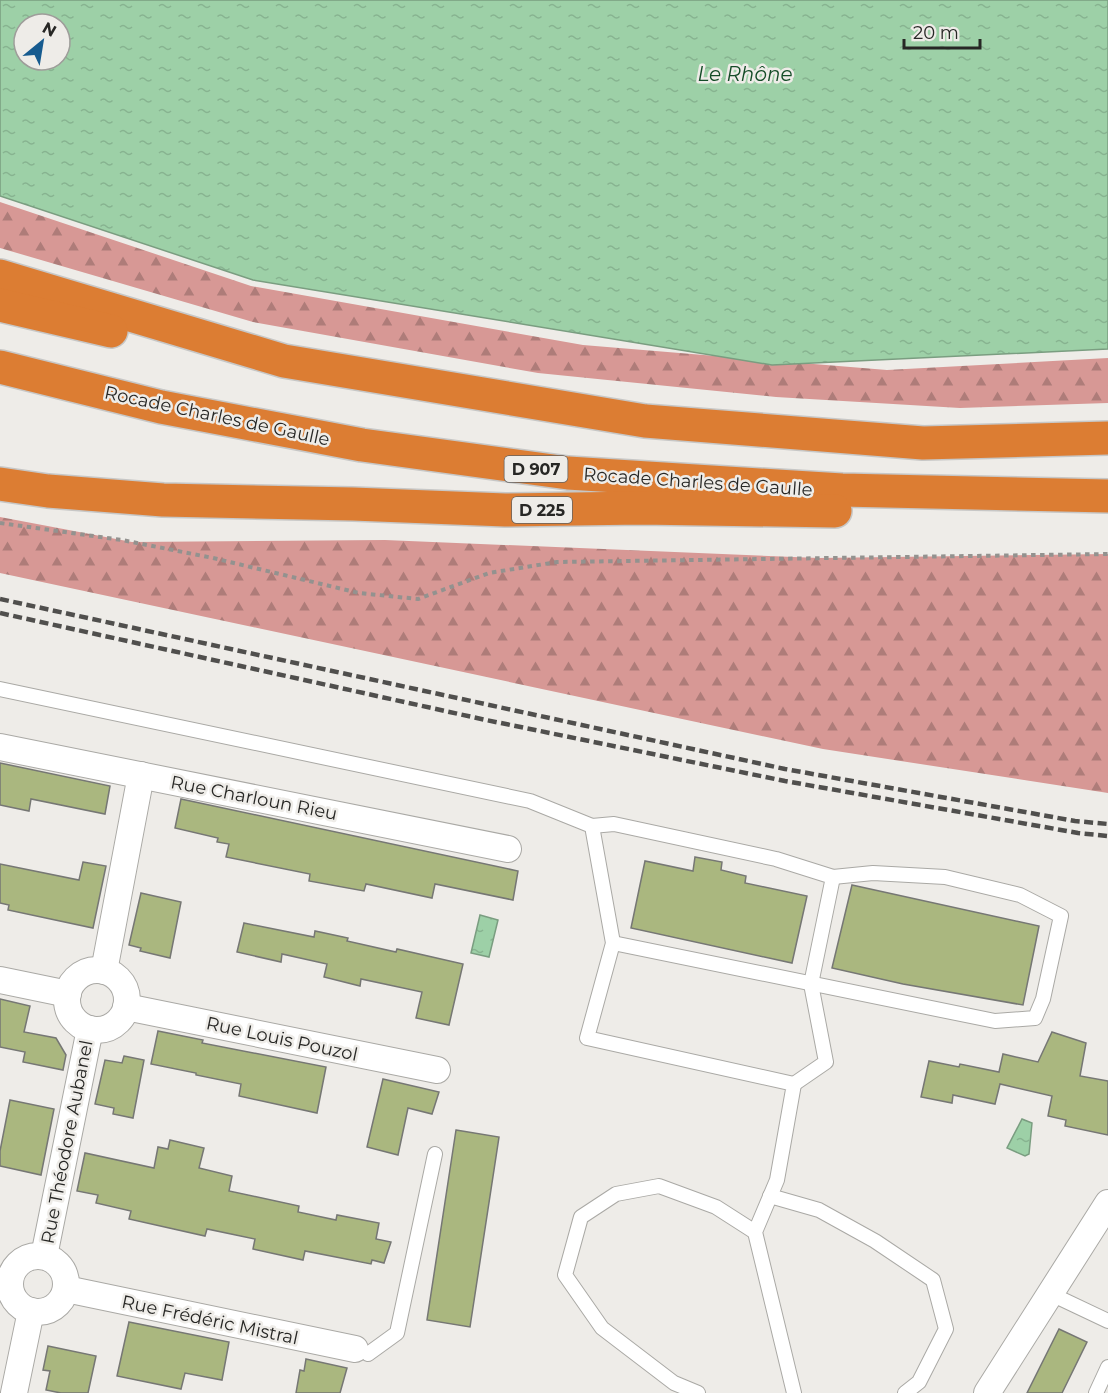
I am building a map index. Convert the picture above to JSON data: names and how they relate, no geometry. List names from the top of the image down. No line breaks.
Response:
{"streets":{"highway":["Rocade Charles de Gaulle","D 907","D 225"],"street":["Rue Charloun Rieu","Rue Louis Pouzol","Rue Théodore Aubanel","Rue Frédéric Mistral"]},"crossings":[["Rocade Charles de Gaulle","D 225"],["Rue Louis Pouzol","Rue Théodore Aubanel"],["Rue Théodore Aubanel","Rue Frédéric Mistral"]],"water":["Le Rhône"],"scale_bar":"20 m","north":"top right"}
